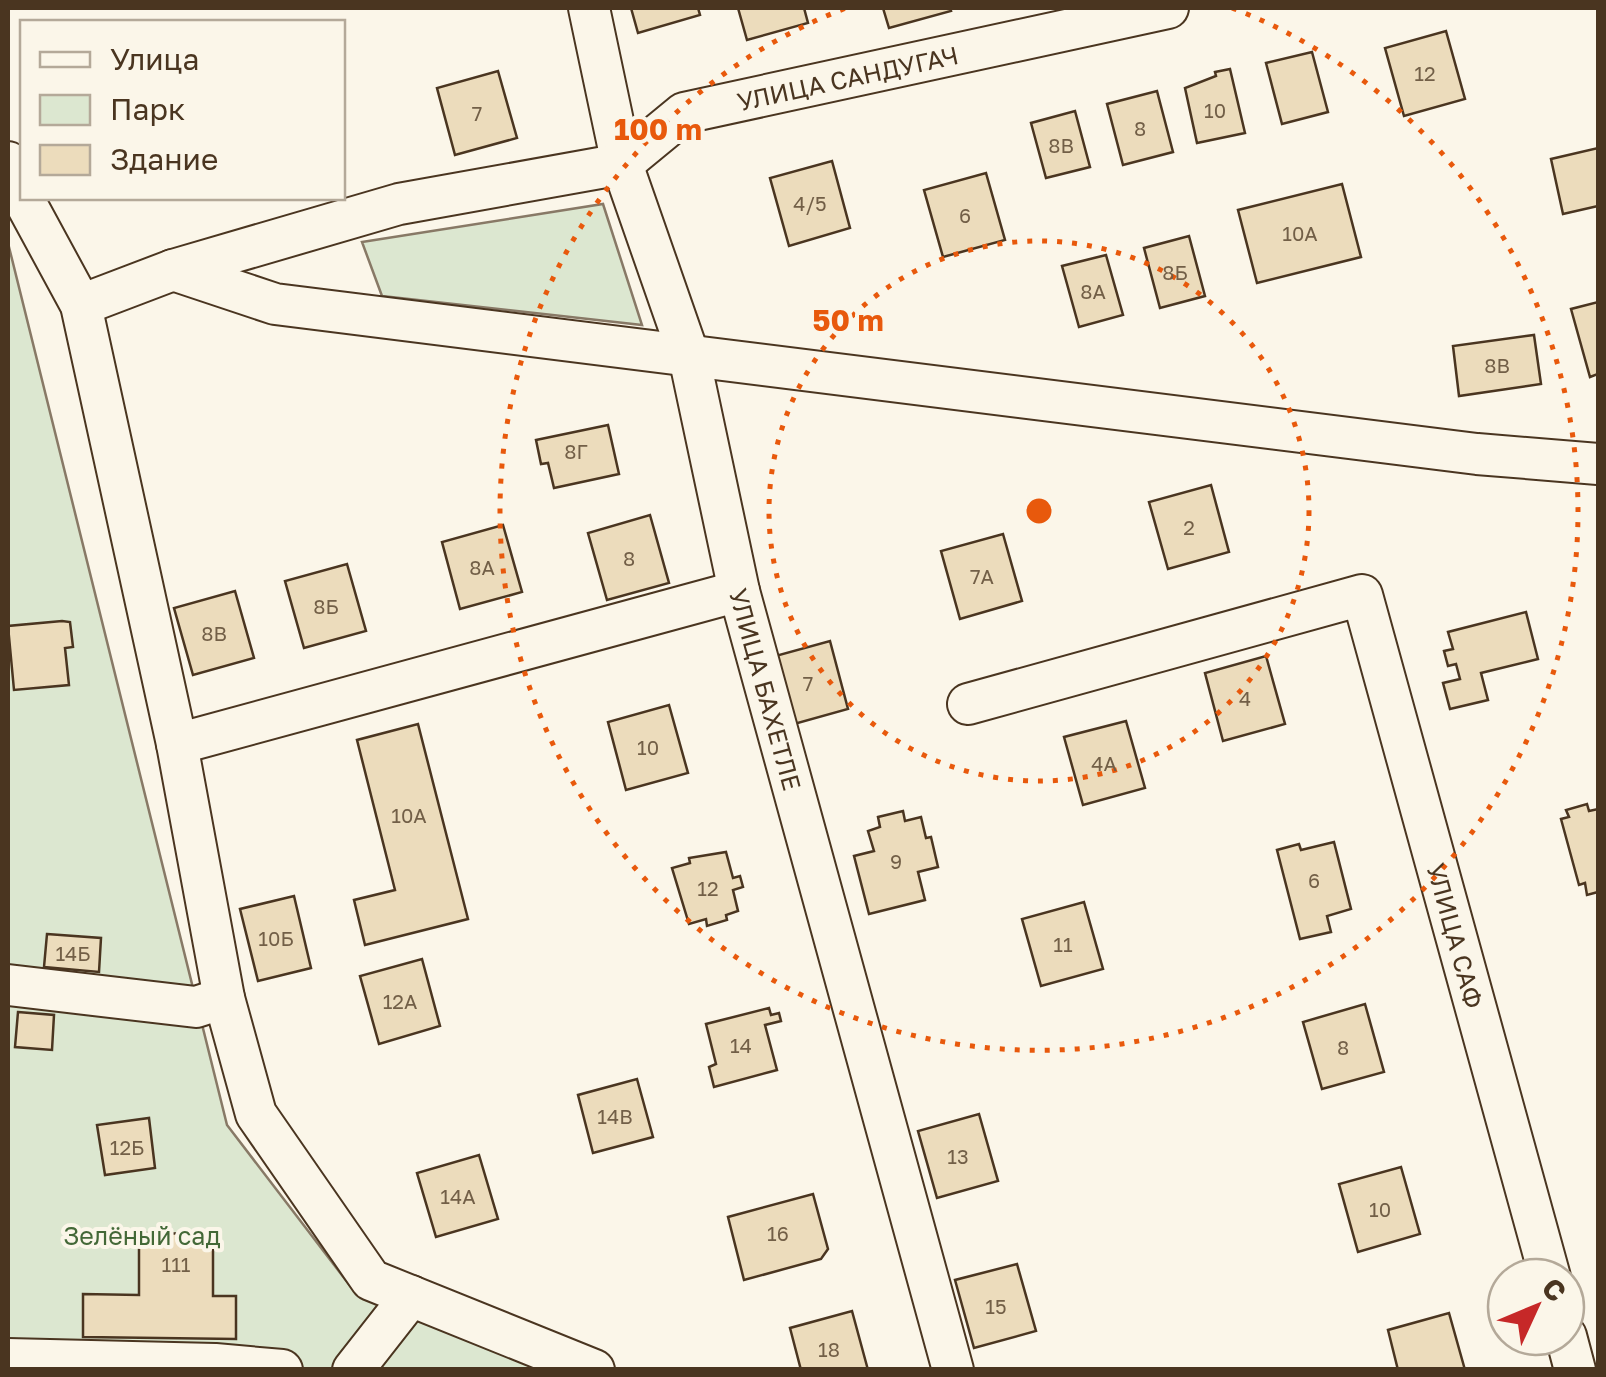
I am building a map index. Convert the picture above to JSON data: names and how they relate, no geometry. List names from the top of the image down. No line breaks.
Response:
{"streets":{"street":["УЛИЦА САНДУГАЧ","УЛИЦА БАХЕТЛЕ","УЛИЦА САФ"]},"crossings":[["УЛИЦА САНДУГАЧ","УЛИЦА БАХЕТЛЕ"]],"parks":["Зелёный сад"],"house_numbers":["12","10","7","8","8В","4/5","6","10А","8Б","8А","8В","8Г","2","8","8А","7А","8Б","8В","7","4","10","4А","10А","9","6","12","10Б","11","14Б","12А","14","8","14В","12Б","13","14А","10","16","111","15","18"],"legend":["Улица","Парк","Здание"],"north":"top right","rings":["100 m","50 m"]}
